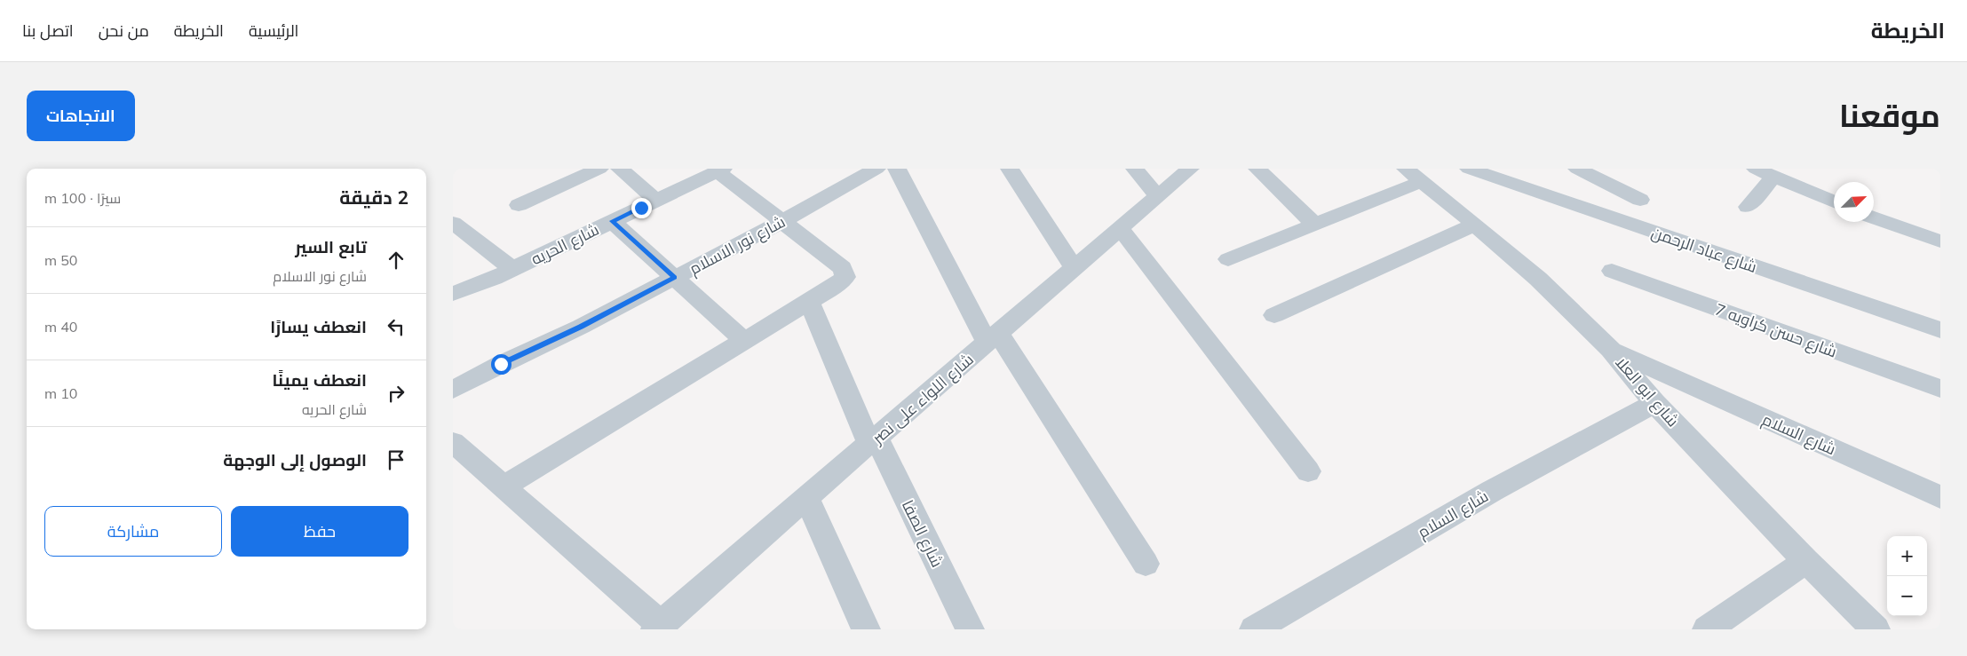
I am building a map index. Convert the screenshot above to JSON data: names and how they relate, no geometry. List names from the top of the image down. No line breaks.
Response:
{"streets":{"street":["شارع الحريه","شارع نور الاسلام","شارع عباد الرحمن","شارع حسن كراويه 7","شارع ابو العلا","شارع اللواء على نصر","شارع السلام","شارع الصفا"]},"crossings":[["شارع ابو العلا","شارع السلام"],["شارع اللواء على نصر","شارع الصفا"]],"north":"top right","page":{"header":"الخريطة","nav":["الرئيسية","الخريطة","من نحن","اتصل بنا"],"title":"موقعنا","buttons":["الاتجاهات",["حفظ","مشاركة"]],"heading":["2 دقيقة","سيرًا · 100 m"],"list":[["تابع السير","شارع نور الاسلام","50 m"],["انعطف يسارًا","40 m"],["انعطف يمينًا","شارع الحريه","10 m"],"الوصول إلى الوجهة"],"map_buttons":["+","−"]}}
